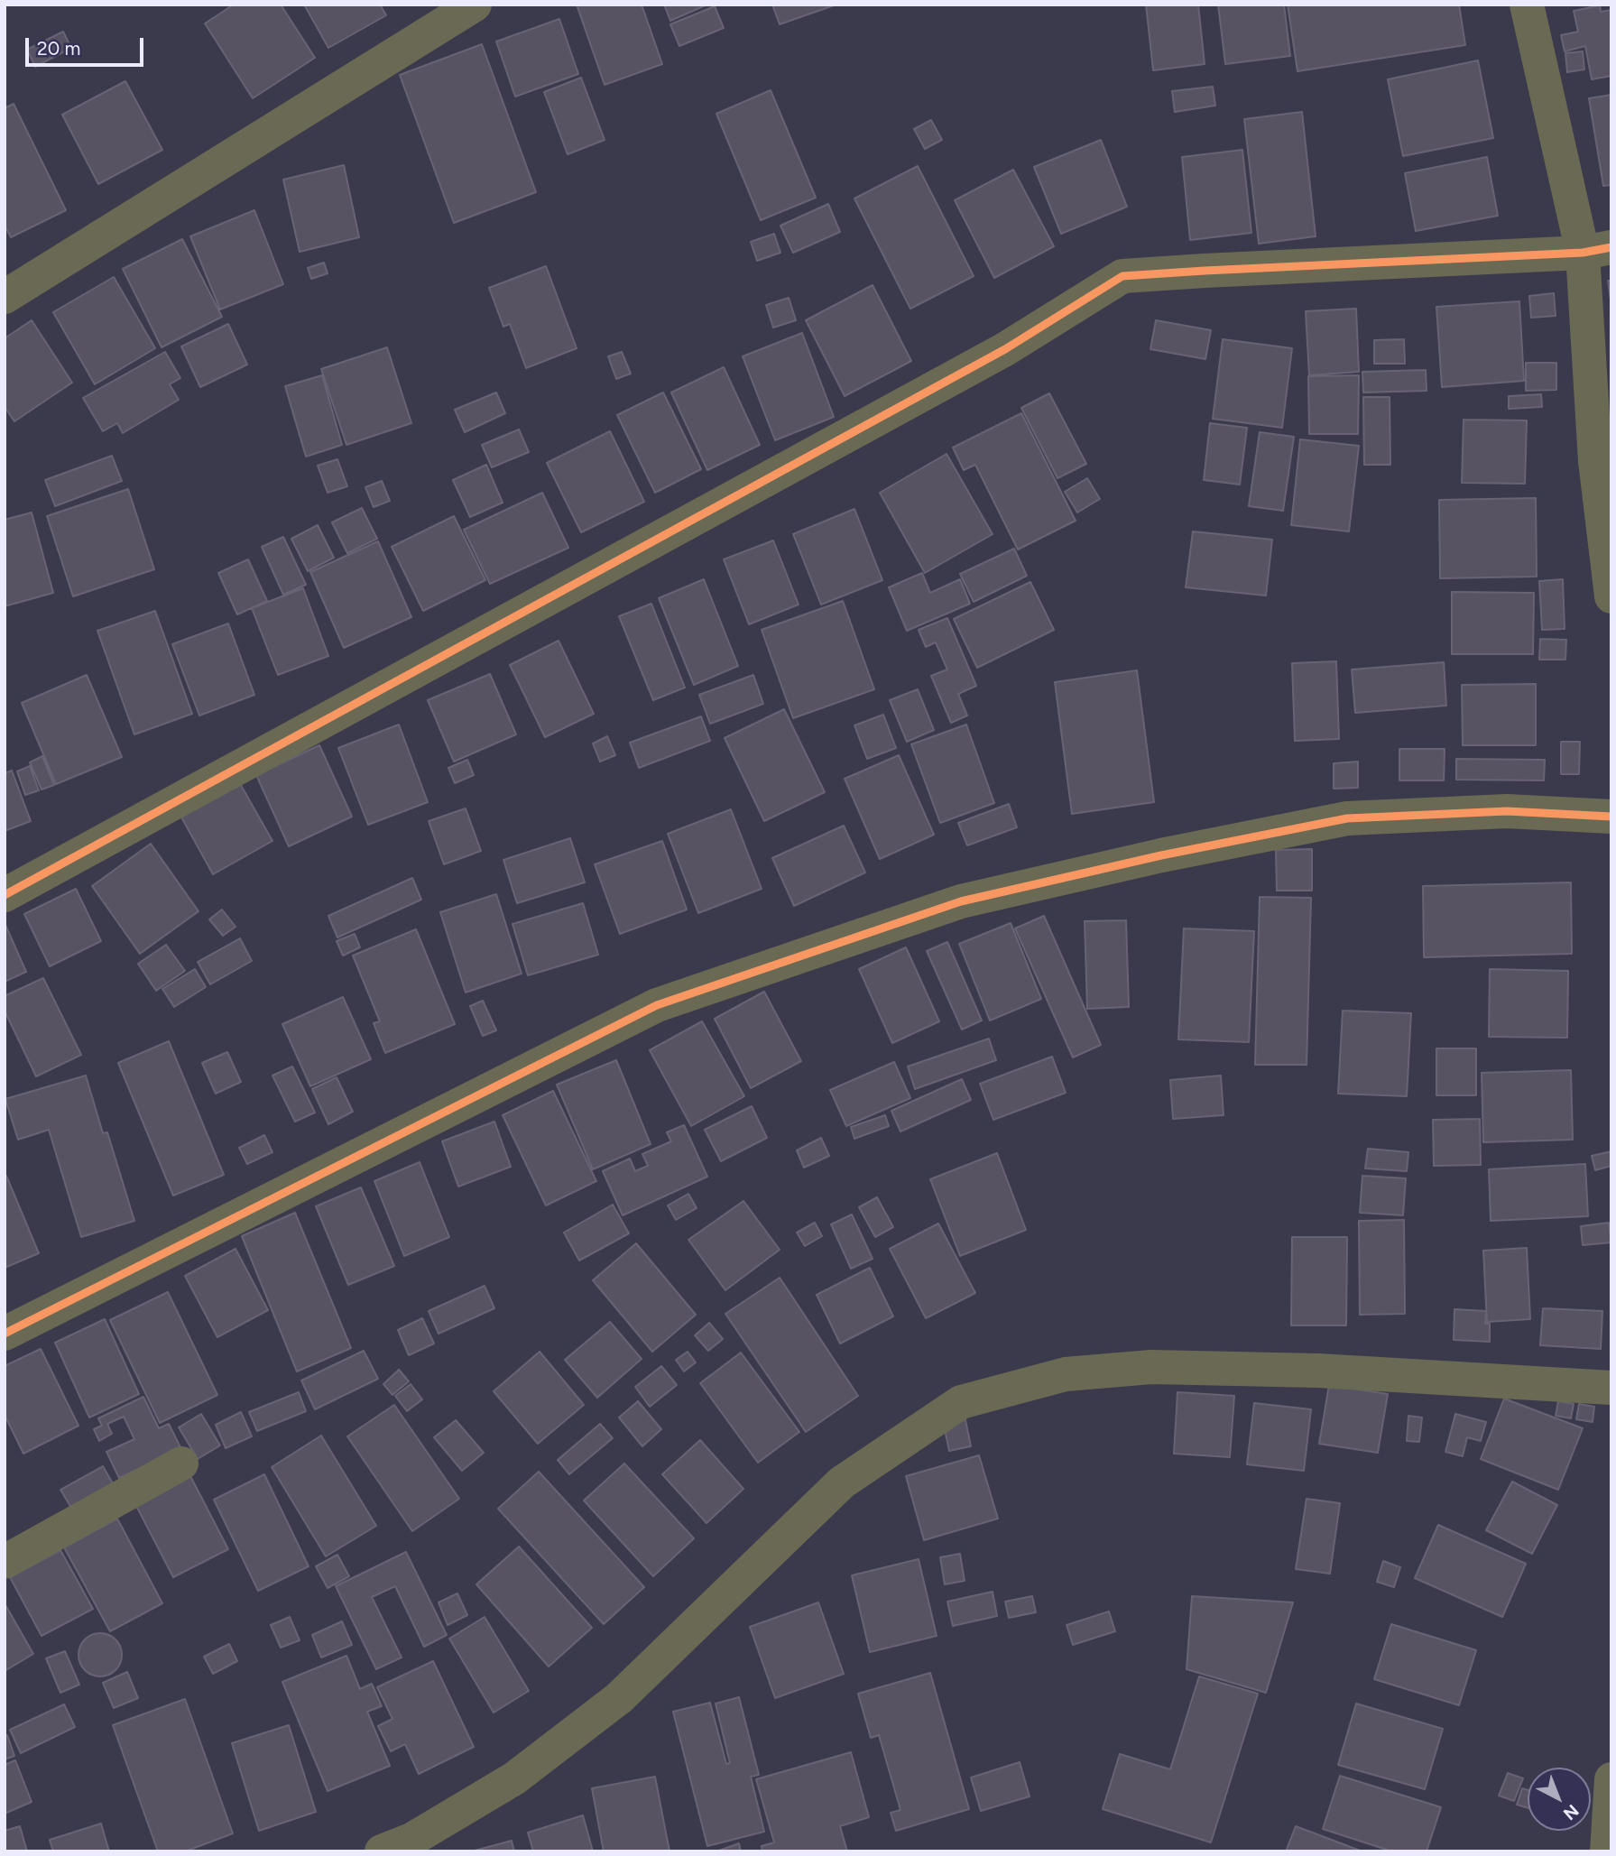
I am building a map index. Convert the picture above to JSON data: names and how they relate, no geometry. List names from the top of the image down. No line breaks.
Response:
{"scale_bar":"20 m","north":"bottom right"}
